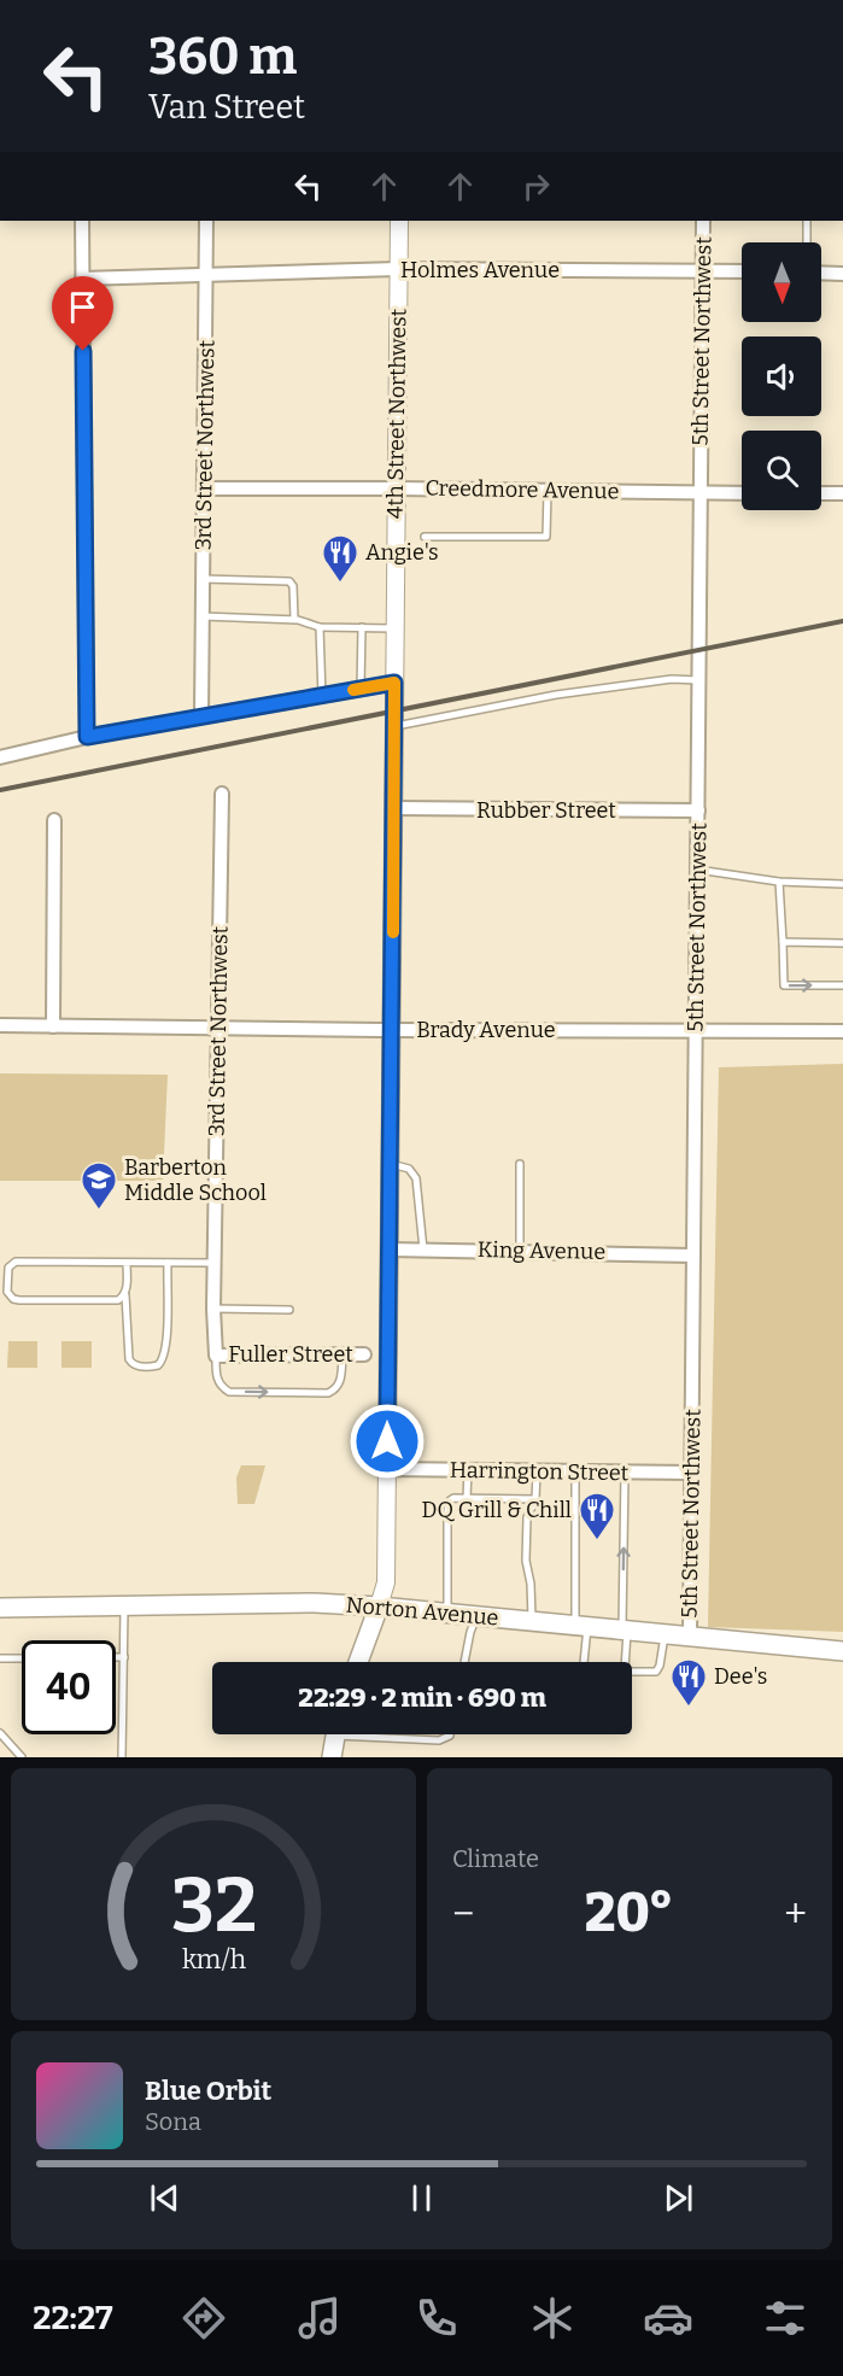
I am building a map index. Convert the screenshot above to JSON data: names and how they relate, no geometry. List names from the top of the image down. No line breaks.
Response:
{"streets":{"main road":["Norton Avenue"],"street":["Holmes Avenue","5th Street Northwest","4th Street Northwest","3rd Street Northwest","Creedmore Avenue","Rubber Street","Brady Avenue","King Avenue","Fuller Street","Harrington Street"]},"crossings":[["Holmes Avenue","5th Street Northwest"],["Holmes Avenue","4th Street Northwest"],["Holmes Avenue","3rd Street Northwest"],["5th Street Northwest","Creedmore Avenue"],["5th Street Northwest","Rubber Street"],["5th Street Northwest","Brady Avenue"],["5th Street Northwest","King Avenue"],["5th Street Northwest","Harrington Street"],["5th Street Northwest","Norton Avenue"],["4th Street Northwest","Creedmore Avenue"],["4th Street Northwest","Rubber Street"],["4th Street Northwest","Brady Avenue"],["4th Street Northwest","King Avenue"],["4th Street Northwest","Harrington Street"],["4th Street Northwest","Norton Avenue"],["3rd Street Northwest","Creedmore Avenue"],["3rd Street Northwest","Brady Avenue"],["3rd Street Northwest","Fuller Street"]],"places":{"restaurant":["Angie's","DQ Grill & Chill","Dee's"],"school or university":["Barberton Middle School"]},"north":"bottom","page":{"turn":["360 m","Van Street"],"limit":"40","trip":"22:29 · 2 min · 690 m","tile":"Climate","heat":["−","20°","+"],"song":["Blue Orbit","Sona"],"tabs":"22:27","gauge":["32","km/h"]}}
